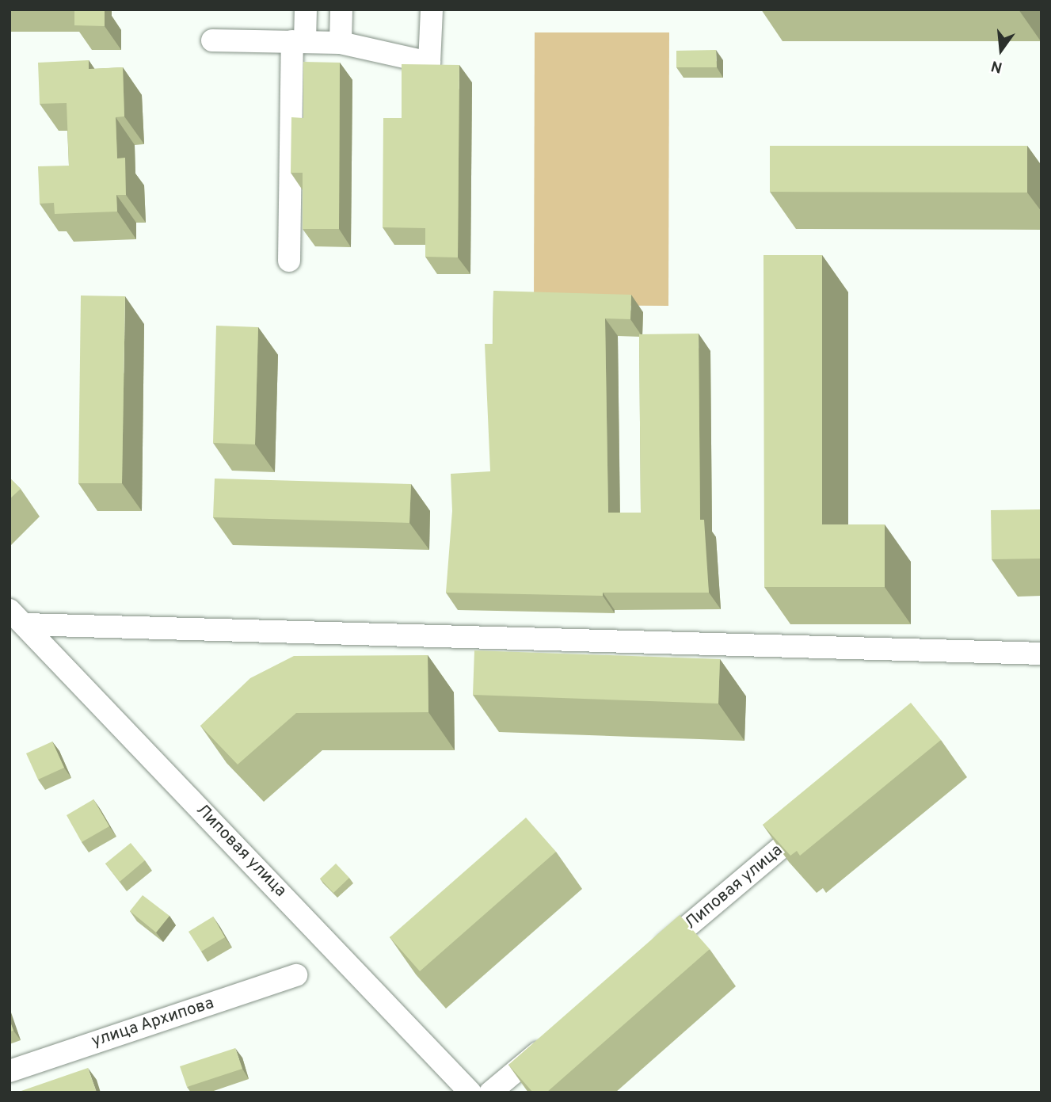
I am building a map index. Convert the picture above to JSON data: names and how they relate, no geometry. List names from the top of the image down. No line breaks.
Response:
{"streets":{"street":["Липовая улица","улица Архипова"]},"north":"bottom"}
